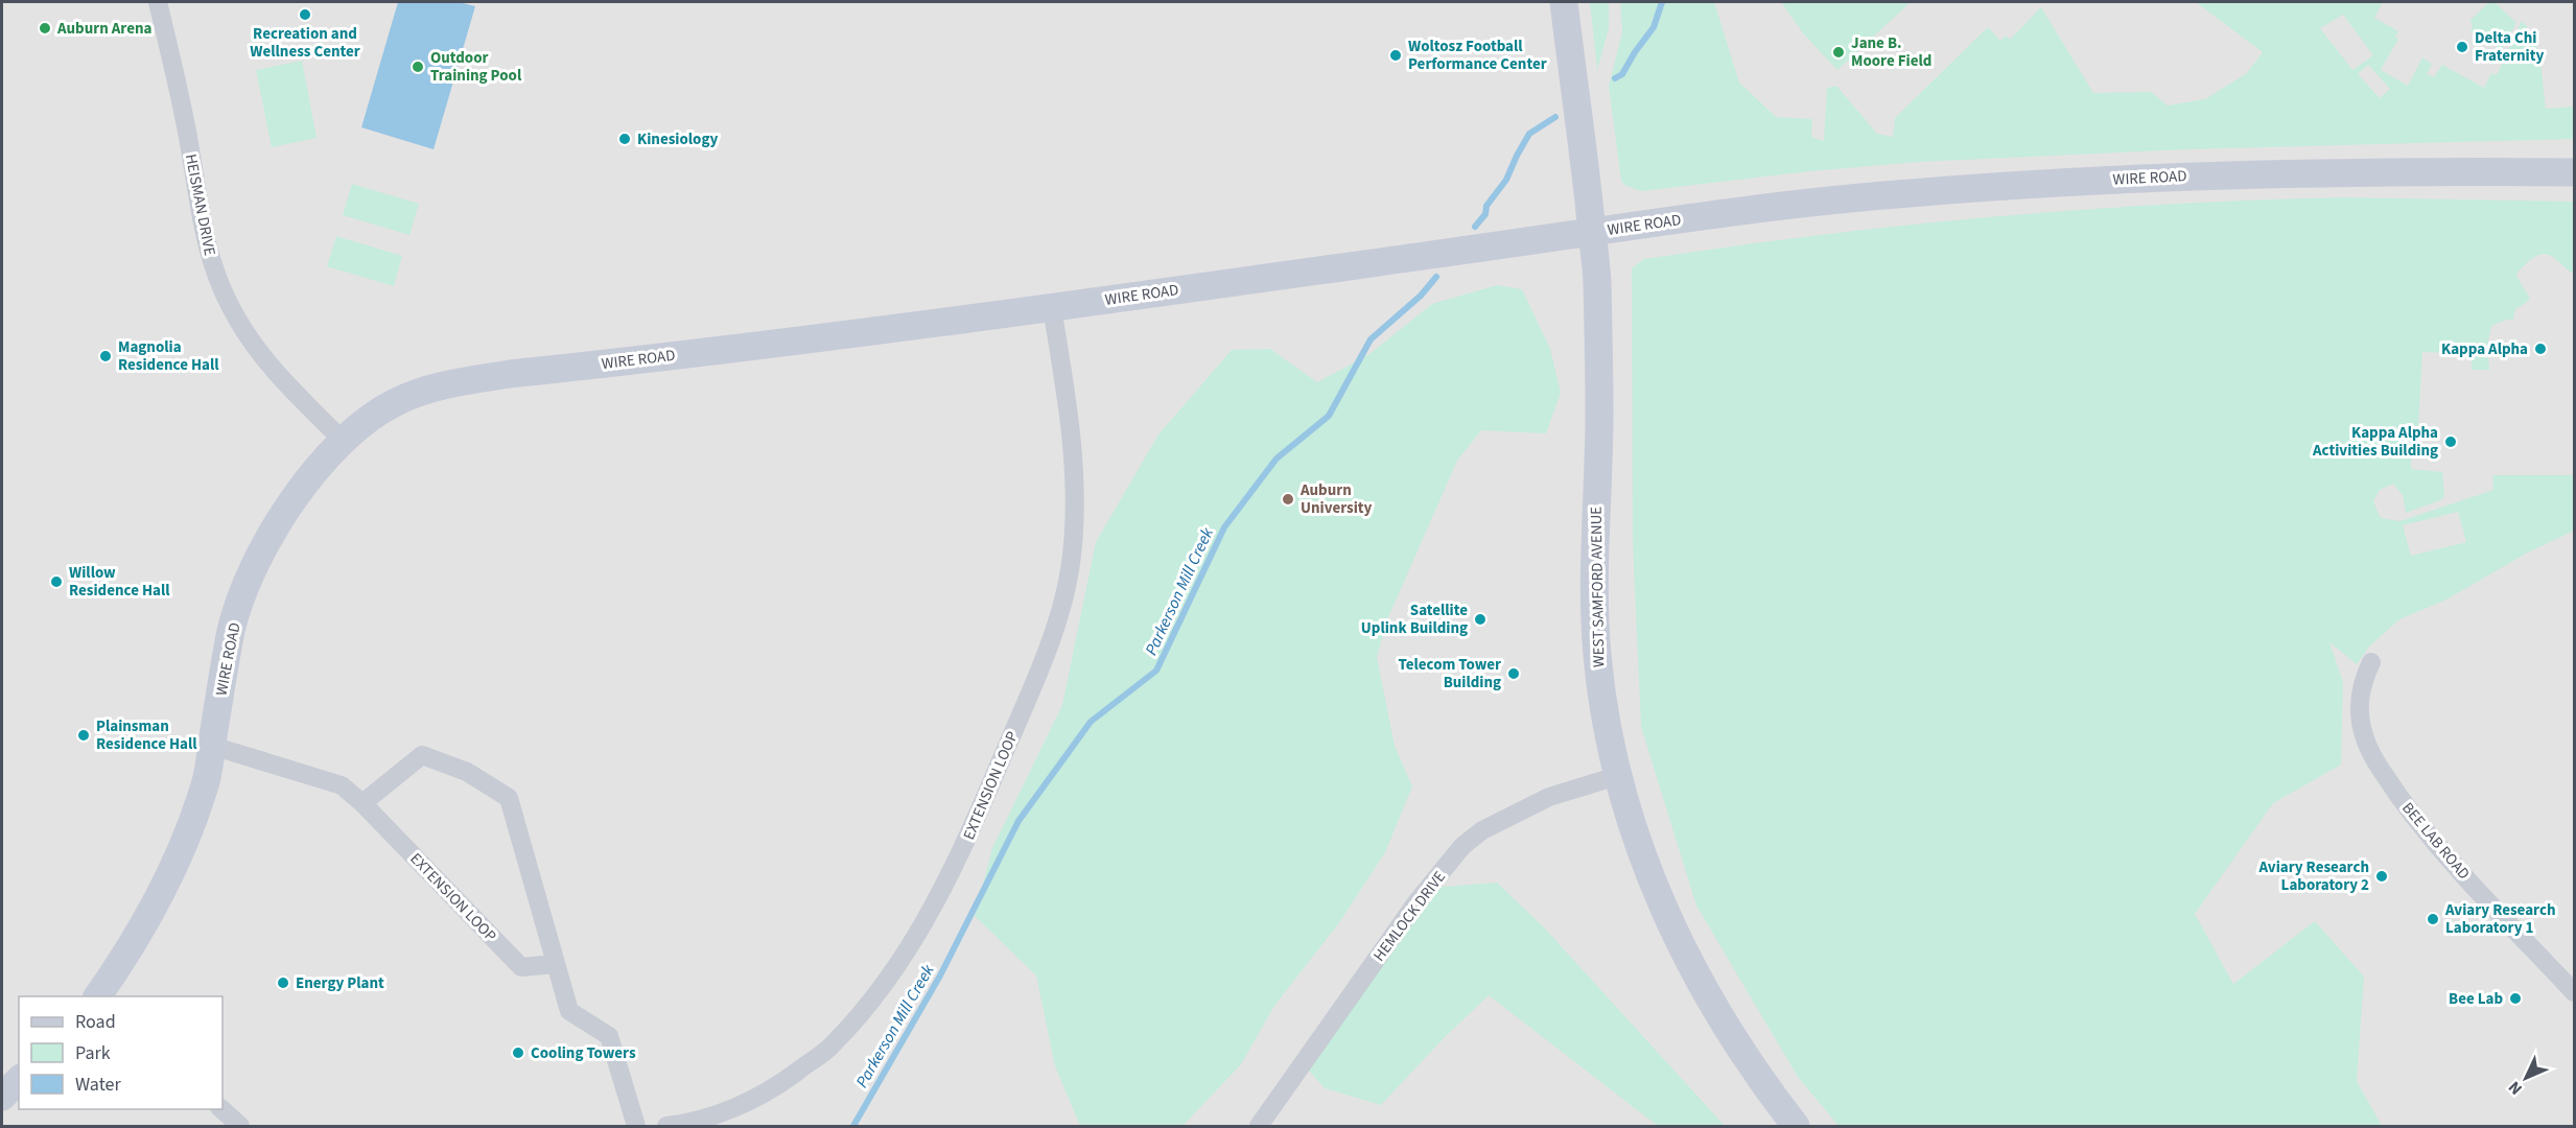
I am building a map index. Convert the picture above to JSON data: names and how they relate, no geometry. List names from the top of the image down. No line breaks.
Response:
{"streets":{"street":["WIRE ROAD","HEISMAN DRIVE","WEST SAMFORD AVENUE","EXTENSION LOOP","BEE LAB ROAD","HEMLOCK DRIVE"]},"crossings":[["WIRE ROAD","HEISMAN DRIVE"],["WIRE ROAD","WEST SAMFORD AVENUE"],["WIRE ROAD","EXTENSION LOOP"],["WEST SAMFORD AVENUE","HEMLOCK DRIVE"]],"water":["Parkerson Mill Creek"],"places":["Recreation and Wellness Center","Auburn Arena","Delta Chi Fraternity","Jane B. Moore Field","Woltosz Football Performance Center","Outdoor Training Pool","Kinesiology","Kappa Alpha","Magnolia Residence Hall","Kappa Alpha Activities Building","Auburn University","Willow Residence Hall","Satellite Uplink Building","Telecom Tower Building","Plainsman Residence Hall","Aviary Research Laboratory 2","Aviary Research Laboratory 1","Energy Plant","Bee Lab","Cooling Towers"],"legend":["Road","Park","Water"],"north":"bottom left"}
